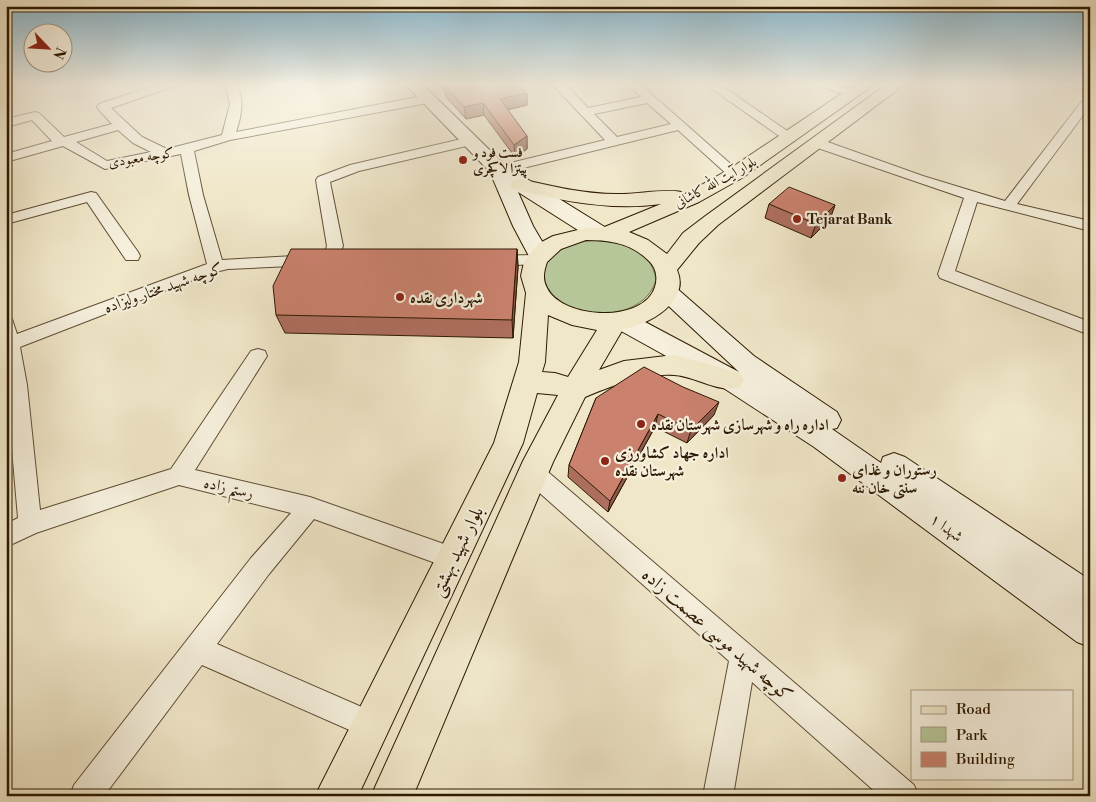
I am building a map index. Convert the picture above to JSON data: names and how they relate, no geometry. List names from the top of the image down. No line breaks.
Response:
{"streets":{"main road":["بلوار آیت الله کاشانی","شهدا ۱","بلوار شهید بهشتی"],"street":["کوچه معبودی","کوچه شهید مختار ولیزاده","رستم زاده","کوچه شهید موسی عصمت زاده"]},"crossings":[["بلوار آیت الله کاشانی","شهدا ۱"],["بلوار آیت الله کاشانی","بلوار شهید بهشتی"],["رستم زاده","بلوار شهید بهشتی"],["شهدا ۱","بلوار شهید بهشتی"]],"places":["فست فود و پیتزا لاکچری","Tejarat Bank","شهرداری نقده","اداره راه و شهرسازی شهرستان نقده","اداره جهاد کشاورزی شهرستان نقده","رستوران و غذای سنتی خان ننه"],"legend":["Road","Park","Building"],"north":"bottom right"}
